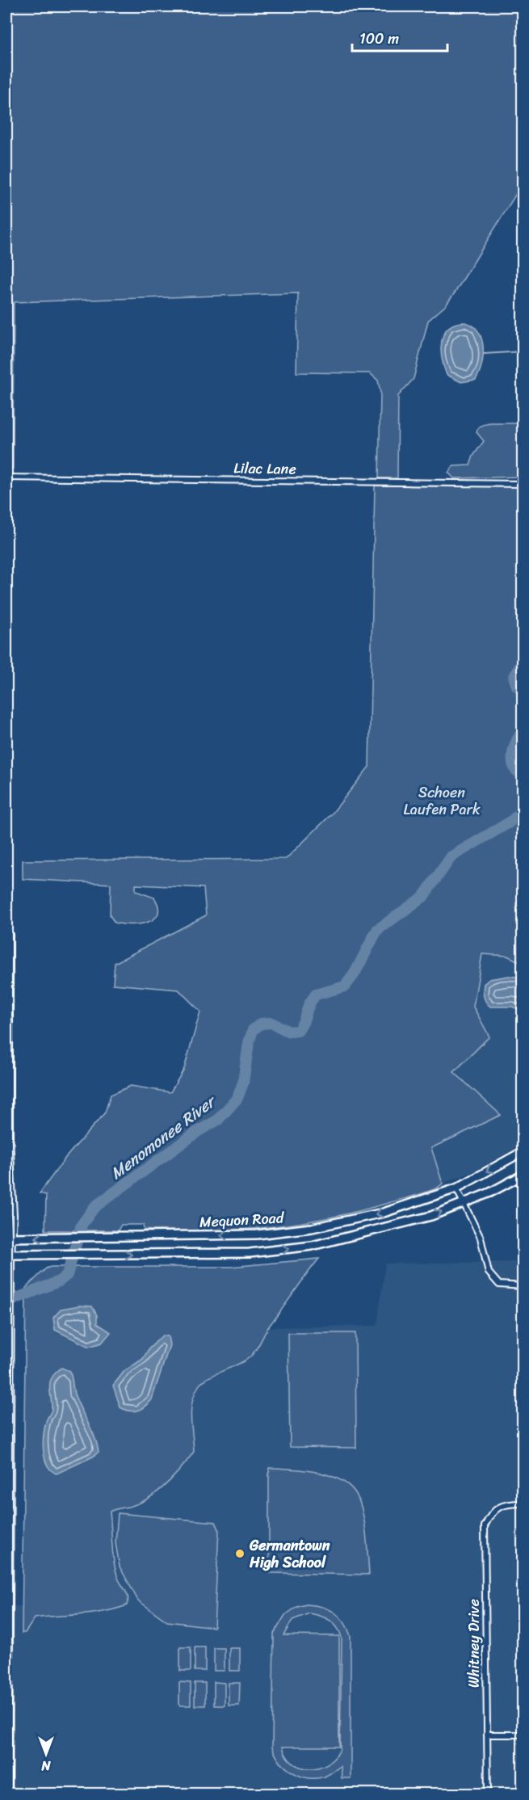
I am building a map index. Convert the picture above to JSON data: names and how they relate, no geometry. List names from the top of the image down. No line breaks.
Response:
{"streets":{"main road":["Mequon Road"],"street":["Lilac Lane","Whitney Drive"]},"water":["Menomonee River"],"parks":["Schoen Laufen Park"],"places":["Germantown High School"],"scale_bar":"100 m","north":"bottom"}
